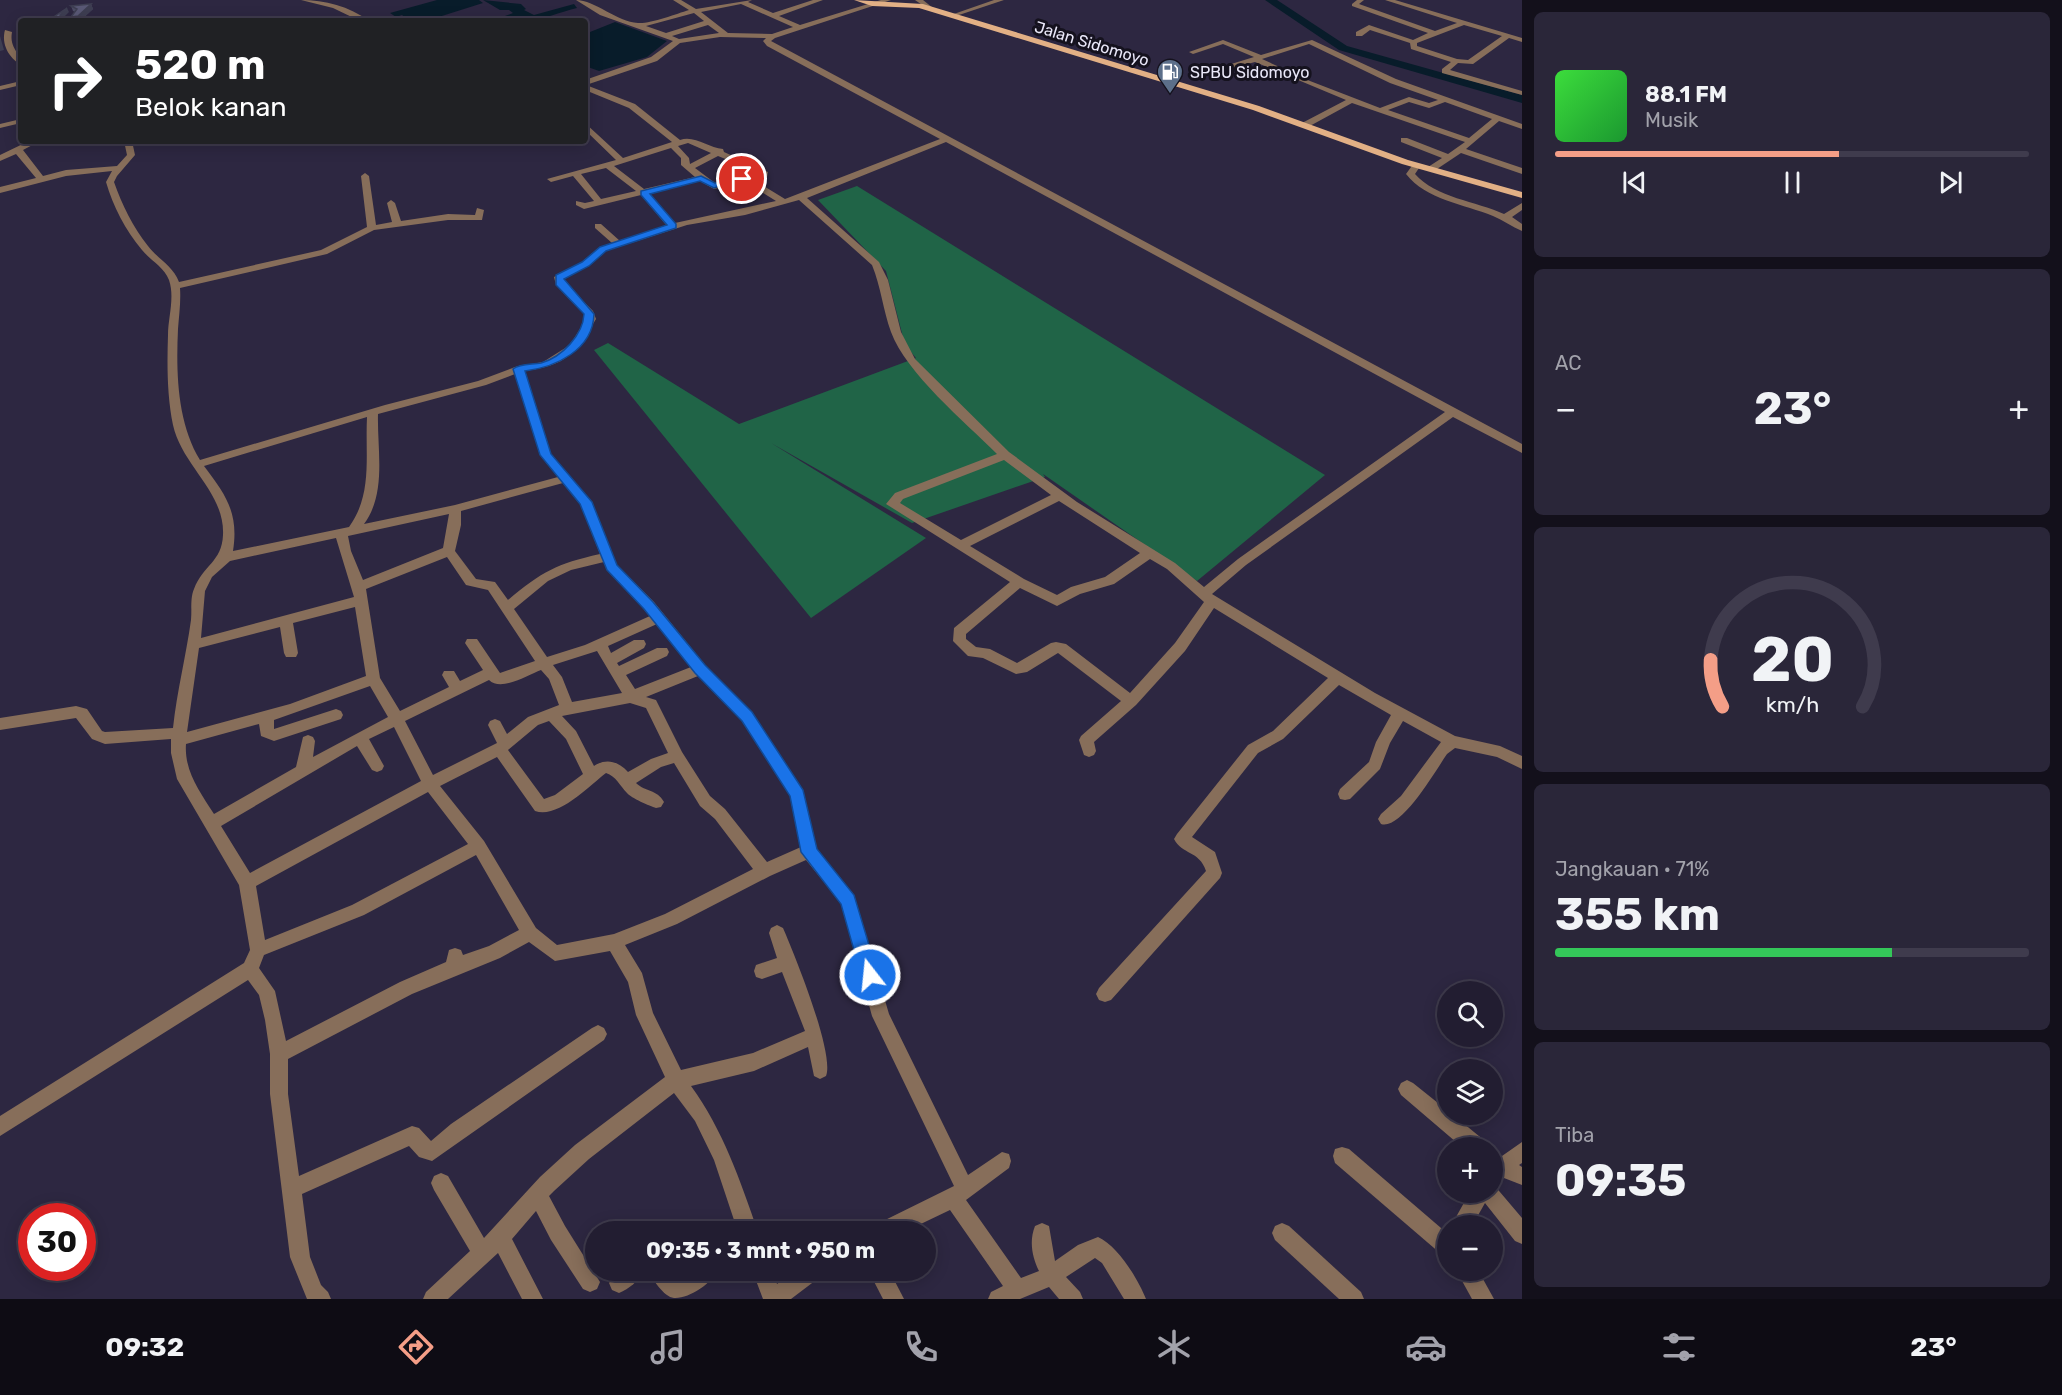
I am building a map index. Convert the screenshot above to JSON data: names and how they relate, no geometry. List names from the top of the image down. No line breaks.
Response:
{"streets":{"main road":["Jalan Sidomoyo"]},"places":{"fuel station":["SPBU Sidomoyo"]},"page":{"turn":["520 m","Belok kanan"],"song":["88.1 FM","Musik"],"tile":["AC",["Jangkauan · 71%","355 km"],["Tiba","09:35"]],"heat":["−","23°","+"],"map_buttons":["+","−"],"limit":"30","trip":"09:35 · 3 mnt · 950 m","tabs":["09:32","23°"],"gauge":["20","km/h"]}}
